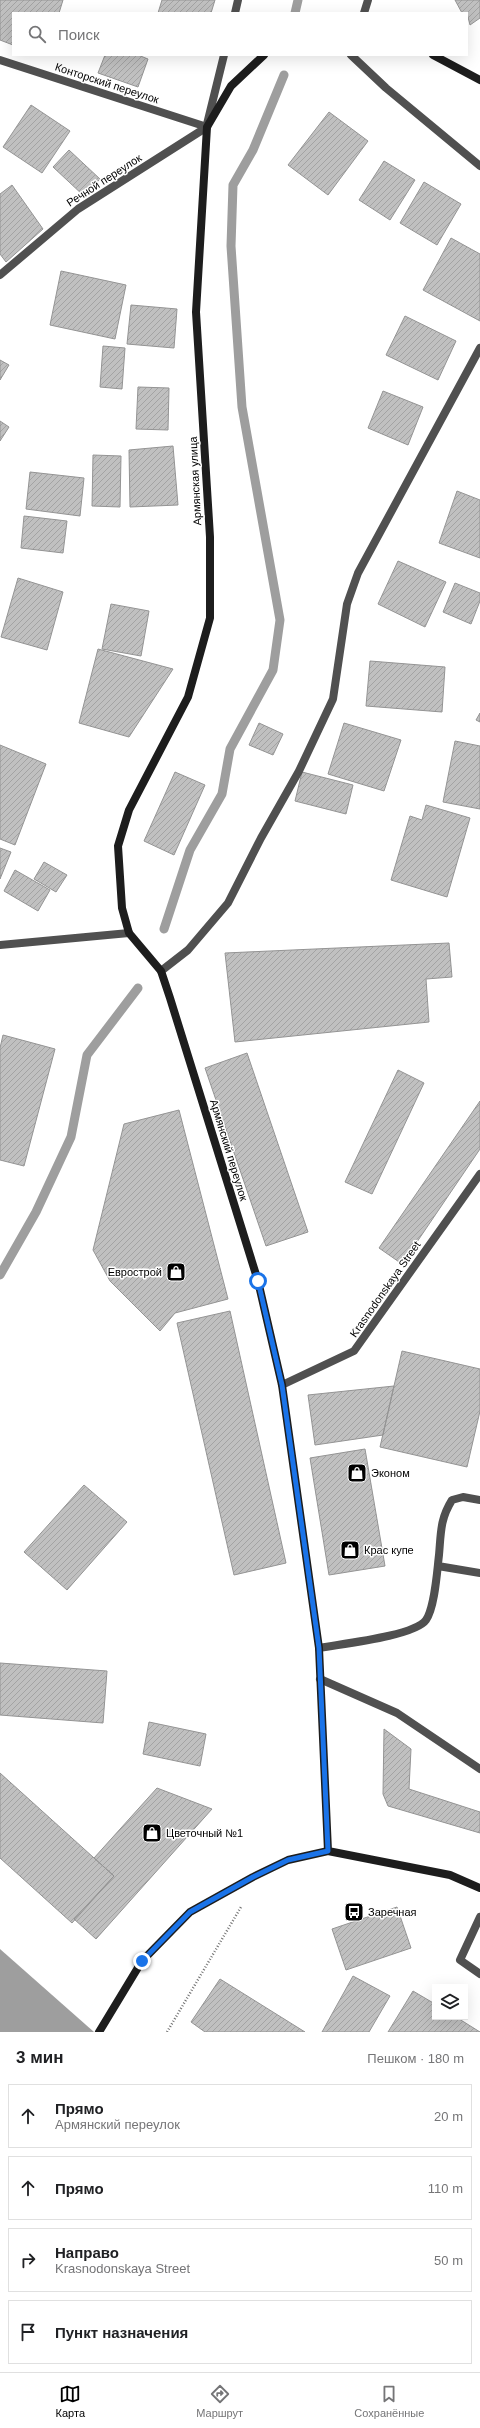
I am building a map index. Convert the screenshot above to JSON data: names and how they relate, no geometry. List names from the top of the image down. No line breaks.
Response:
{"streets":{"street":["Конторский переулок","Речной переулок","Армянская улица","Армянский переулок","Krasnodonskaya Street"]},"crossings":[["Конторский переулок","Речной переулок"],["Конторский переулок","Армянская улица"],["Речной переулок","Армянская улица"],["Армянская улица","Армянский переулок"],["Армянский переулок","Krasnodonskaya Street"]],"places":{"shop":["Еврострой","Эконом","Крас купе","Цветочный №1"],"bus stop":["Заречная"]},"page":{"search":"Поиск","heading":["3 мин","Пешком · 180 m"],"list":[["Прямо","Армянский переулок","20 m"],["Прямо","110 m"],["Направо","Krasnodonskaya Street","50 m"],"Пункт назначения"],"nav":["Карта","Маршрут","Сохранённые"]}}
